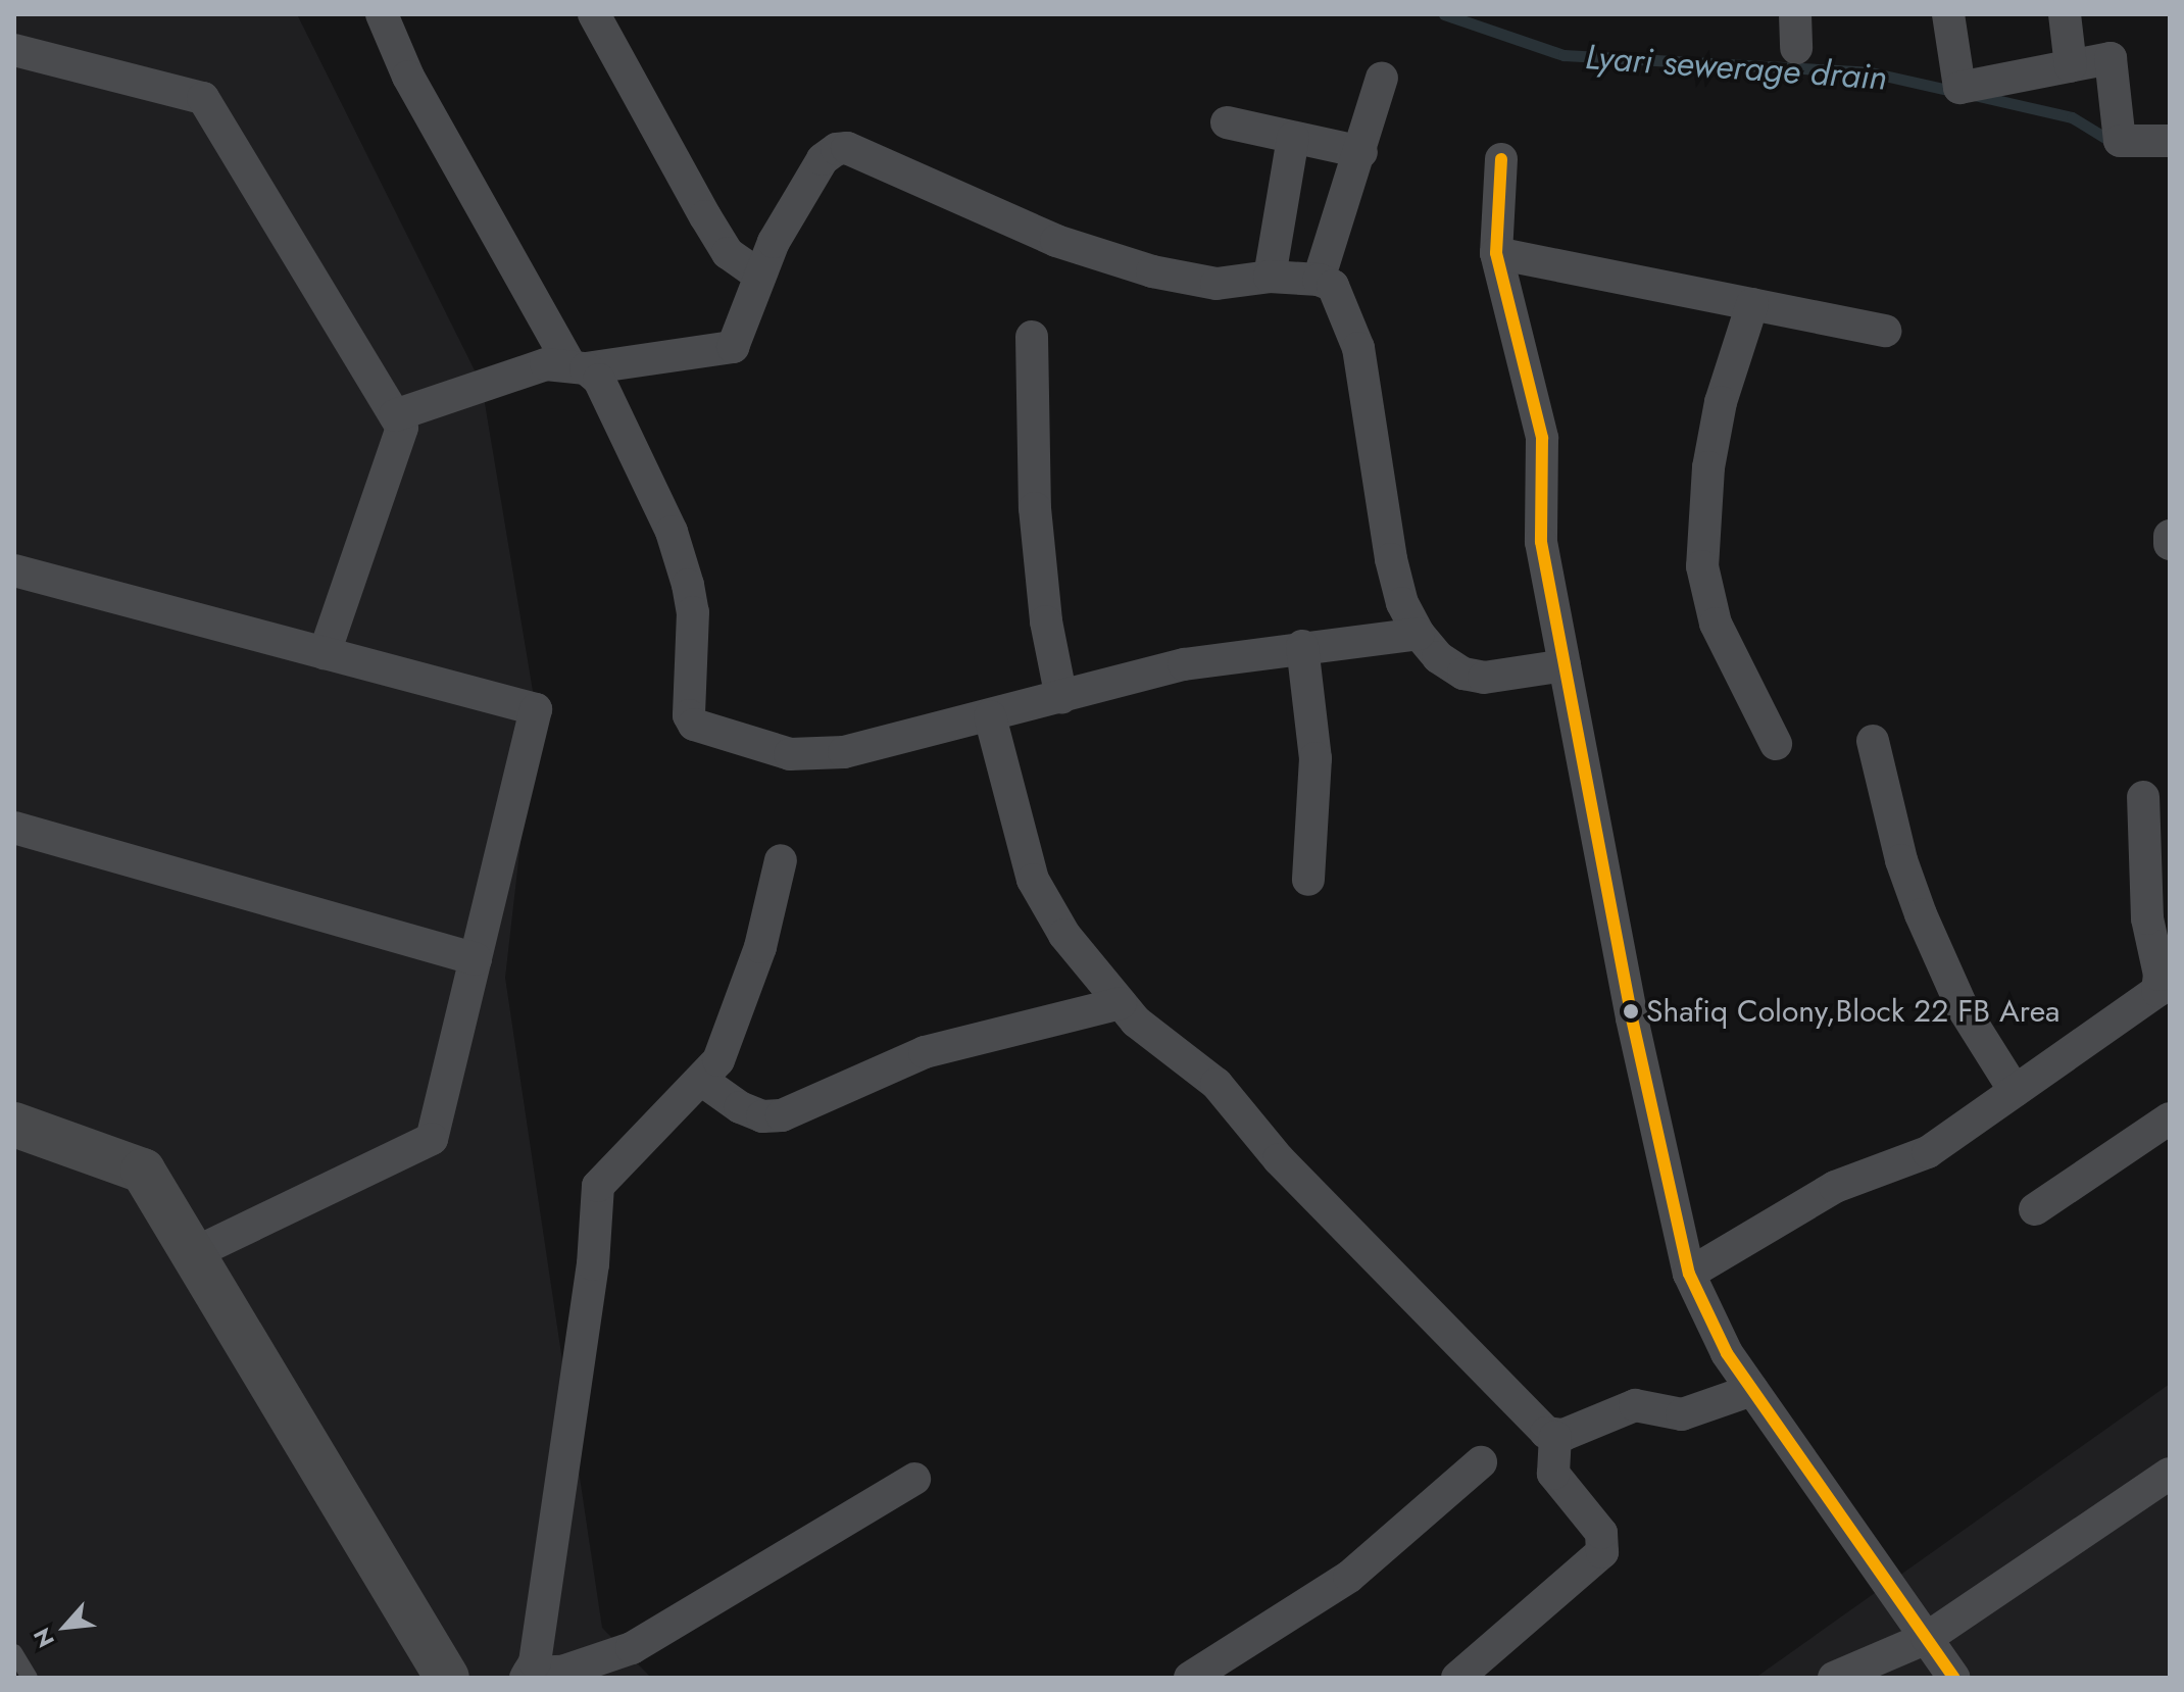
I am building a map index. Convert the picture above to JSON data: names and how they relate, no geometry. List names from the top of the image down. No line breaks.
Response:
{"water":["Lyari sewerage drain"],"places":["Shafiq Colony,Block 22 FB Area"],"north":"bottom left"}
